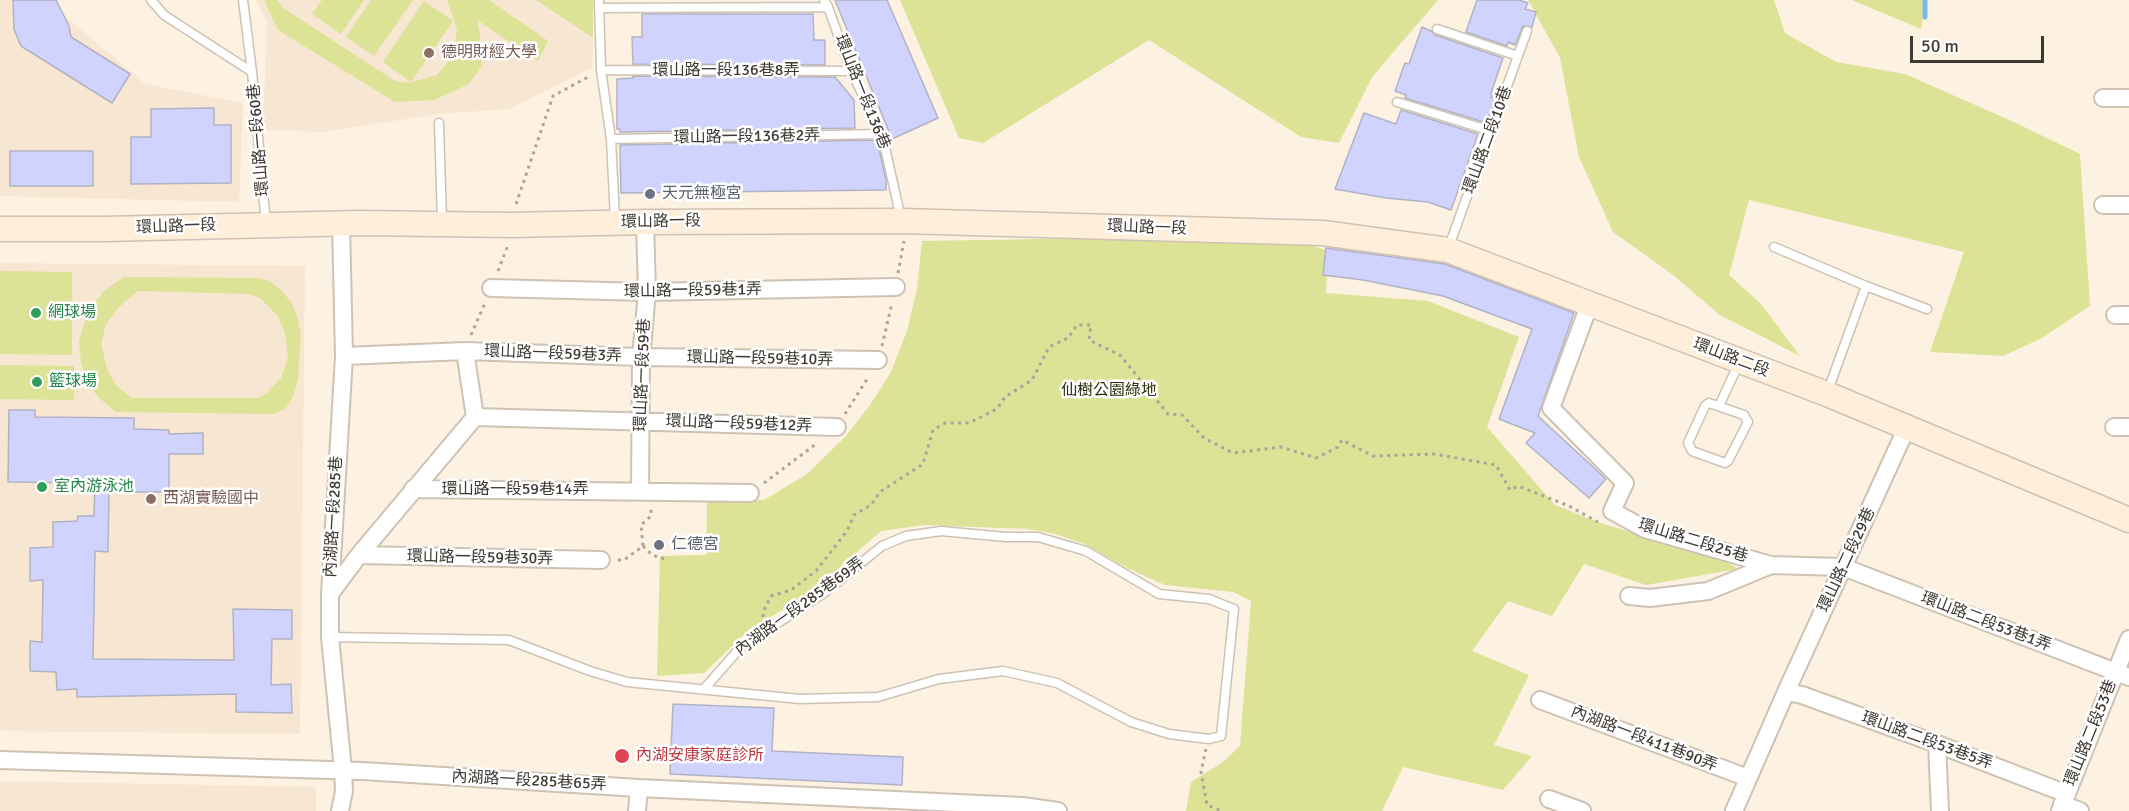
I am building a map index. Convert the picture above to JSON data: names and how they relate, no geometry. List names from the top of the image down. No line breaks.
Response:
{"streets":{"street":["環山路一段","環山路一段59巷1弄","環山路一段59巷3弄","環山路二段","環山路一段59巷10弄","環山路一段59巷","環山路一段59巷12弄","環山路一段59巷14弄","內湖路一段285巷","環山路二段25巷","環山路一段59巷30弄","環山路二段29巷","環山路二段53巷1弄","環山路二段53巷","內湖路一段411巷90弄","環山路二段53巷5弄","內湖路一段285巷65弄"],"lane":["環山路一段136巷8弄","環山路一段136巷","環山路一段136巷2弄","環山路一段60巷","環山路二段10巷","內湖路一段285巷69弄"]},"crossings":[["環山路一段136巷8弄","環山路一段136巷"],["環山路一段136巷","環山路一段136巷2弄"],["環山路一段136巷","環山路一段"],["環山路一段60巷","環山路一段"],["環山路二段10巷","環山路二段"],["環山路一段","環山路二段"],["環山路一段","環山路一段59巷"],["環山路一段","內湖路一段285巷"],["環山路一段59巷1弄","環山路一段59巷"],["環山路一段59巷3弄","環山路一段59巷10弄"],["環山路一段59巷3弄","環山路一段59巷"],["環山路一段59巷3弄","內湖路一段285巷"],["環山路二段","環山路二段25巷"],["環山路二段","環山路二段29巷"],["環山路一段59巷10弄","環山路一段59巷"],["環山路一段59巷","環山路一段59巷12弄"],["環山路一段59巷","環山路一段59巷14弄"],["內湖路一段285巷","內湖路一段285巷65弄"],["環山路二段25巷","環山路二段29巷"],["環山路二段25巷","環山路二段53巷1弄"],["環山路二段29巷","環山路二段53巷1弄"],["環山路二段29巷","內湖路一段411巷90弄"],["環山路二段29巷","環山路二段53巷5弄"],["環山路二段53巷1弄","環山路二段53巷"],["環山路二段53巷","環山路二段53巷5弄"]],"parks":["仙樹公園綠地"],"places":["德明財經大學","天元無極宮","網球場","籃球場","室內游泳池","西湖實驗國中","仁德宮","內湖安康家庭診所"],"scale_bar":"50 m"}
